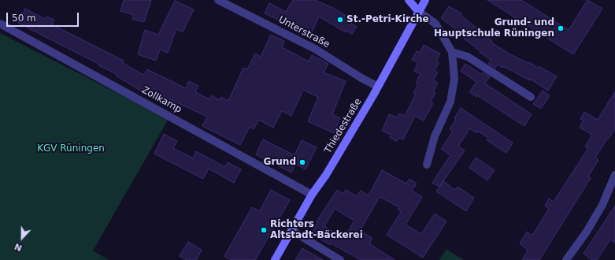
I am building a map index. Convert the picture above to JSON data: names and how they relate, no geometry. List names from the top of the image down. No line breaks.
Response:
{"streets":{"street":["Unterstraße","Zollkamp","Thiedestraße"]},"crossings":[["Unterstraße","Thiedestraße"],["Zollkamp","Thiedestraße"]],"parks":["KGV Rüningen"],"places":["St.-Petri-Kirche","Grund- und Hauptschule Rüningen","Grund","Richters Altstadt-Bäckerei"],"scale_bar":"50 m","north":"bottom"}
